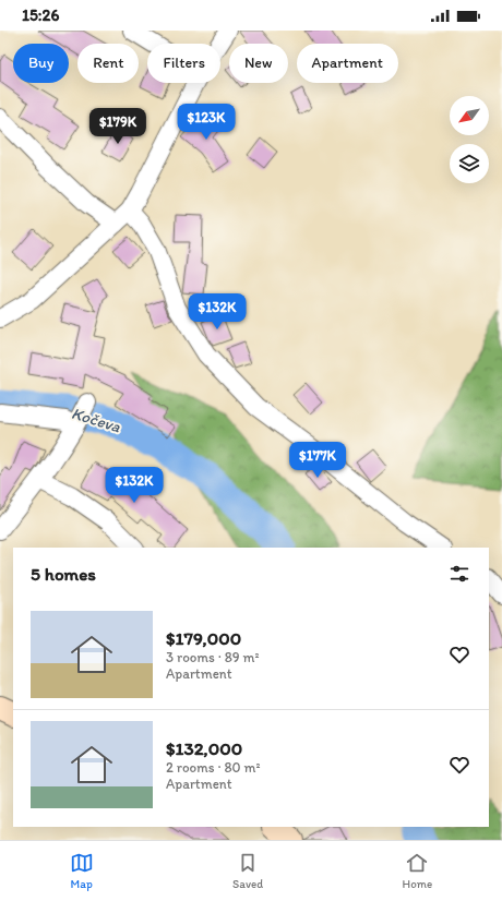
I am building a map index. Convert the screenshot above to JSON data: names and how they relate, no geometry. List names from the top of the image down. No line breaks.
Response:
{"water":["Kočeva"],"north":"bottom left","page":{"status":"15:26","chip":["Buy","Rent","Filters","New","Apartment"],"price":["$123K","$179K","$132K","$177K","$132K"],"heading":"5 homes","list":[{"name":"$179,000","note":"3 rooms · 89 m² · Apartment"},{"name":"$132,000","note":"2 rooms · 80 m² · Apartment"}],"tabs":["Map","Saved","Home"]}}
